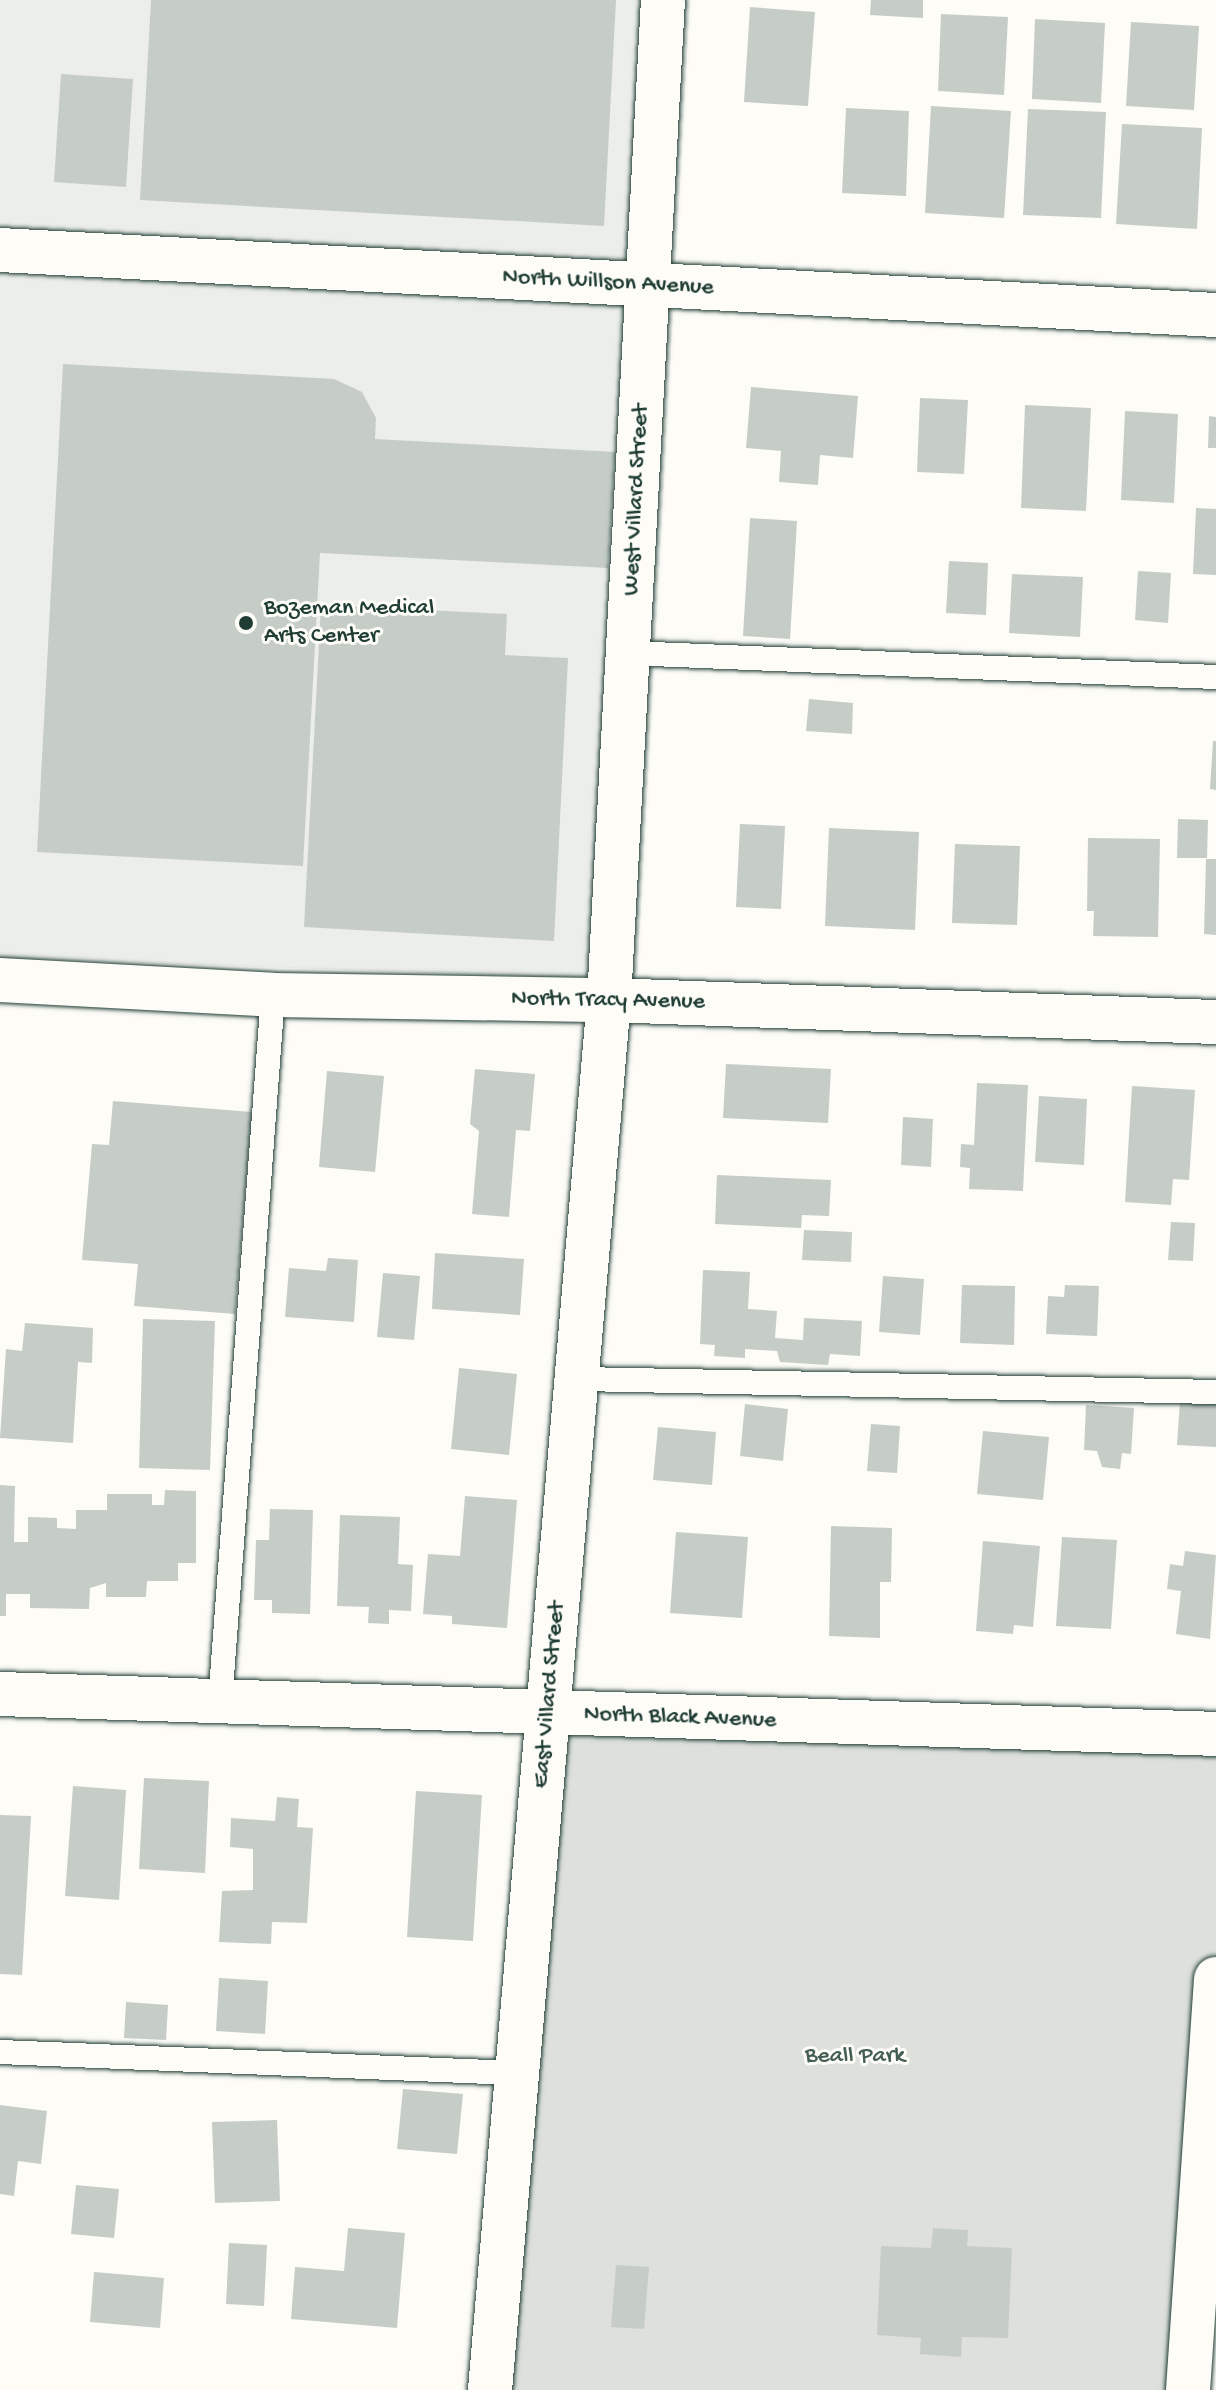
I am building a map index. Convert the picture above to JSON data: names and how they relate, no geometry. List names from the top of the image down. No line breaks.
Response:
{"streets":{"street":["North Willson Avenue","West Villard Street","North Tracy Avenue","East Villard Street","North Black Avenue"]},"crossings":[["North Willson Avenue","West Villard Street"],["West Villard Street","North Tracy Avenue"],["West Villard Street","East Villard Street"],["North Tracy Avenue","East Villard Street"],["East Villard Street","North Black Avenue"]],"parks":["Beall Park"],"places":["Bozeman Medical Arts Center"]}
